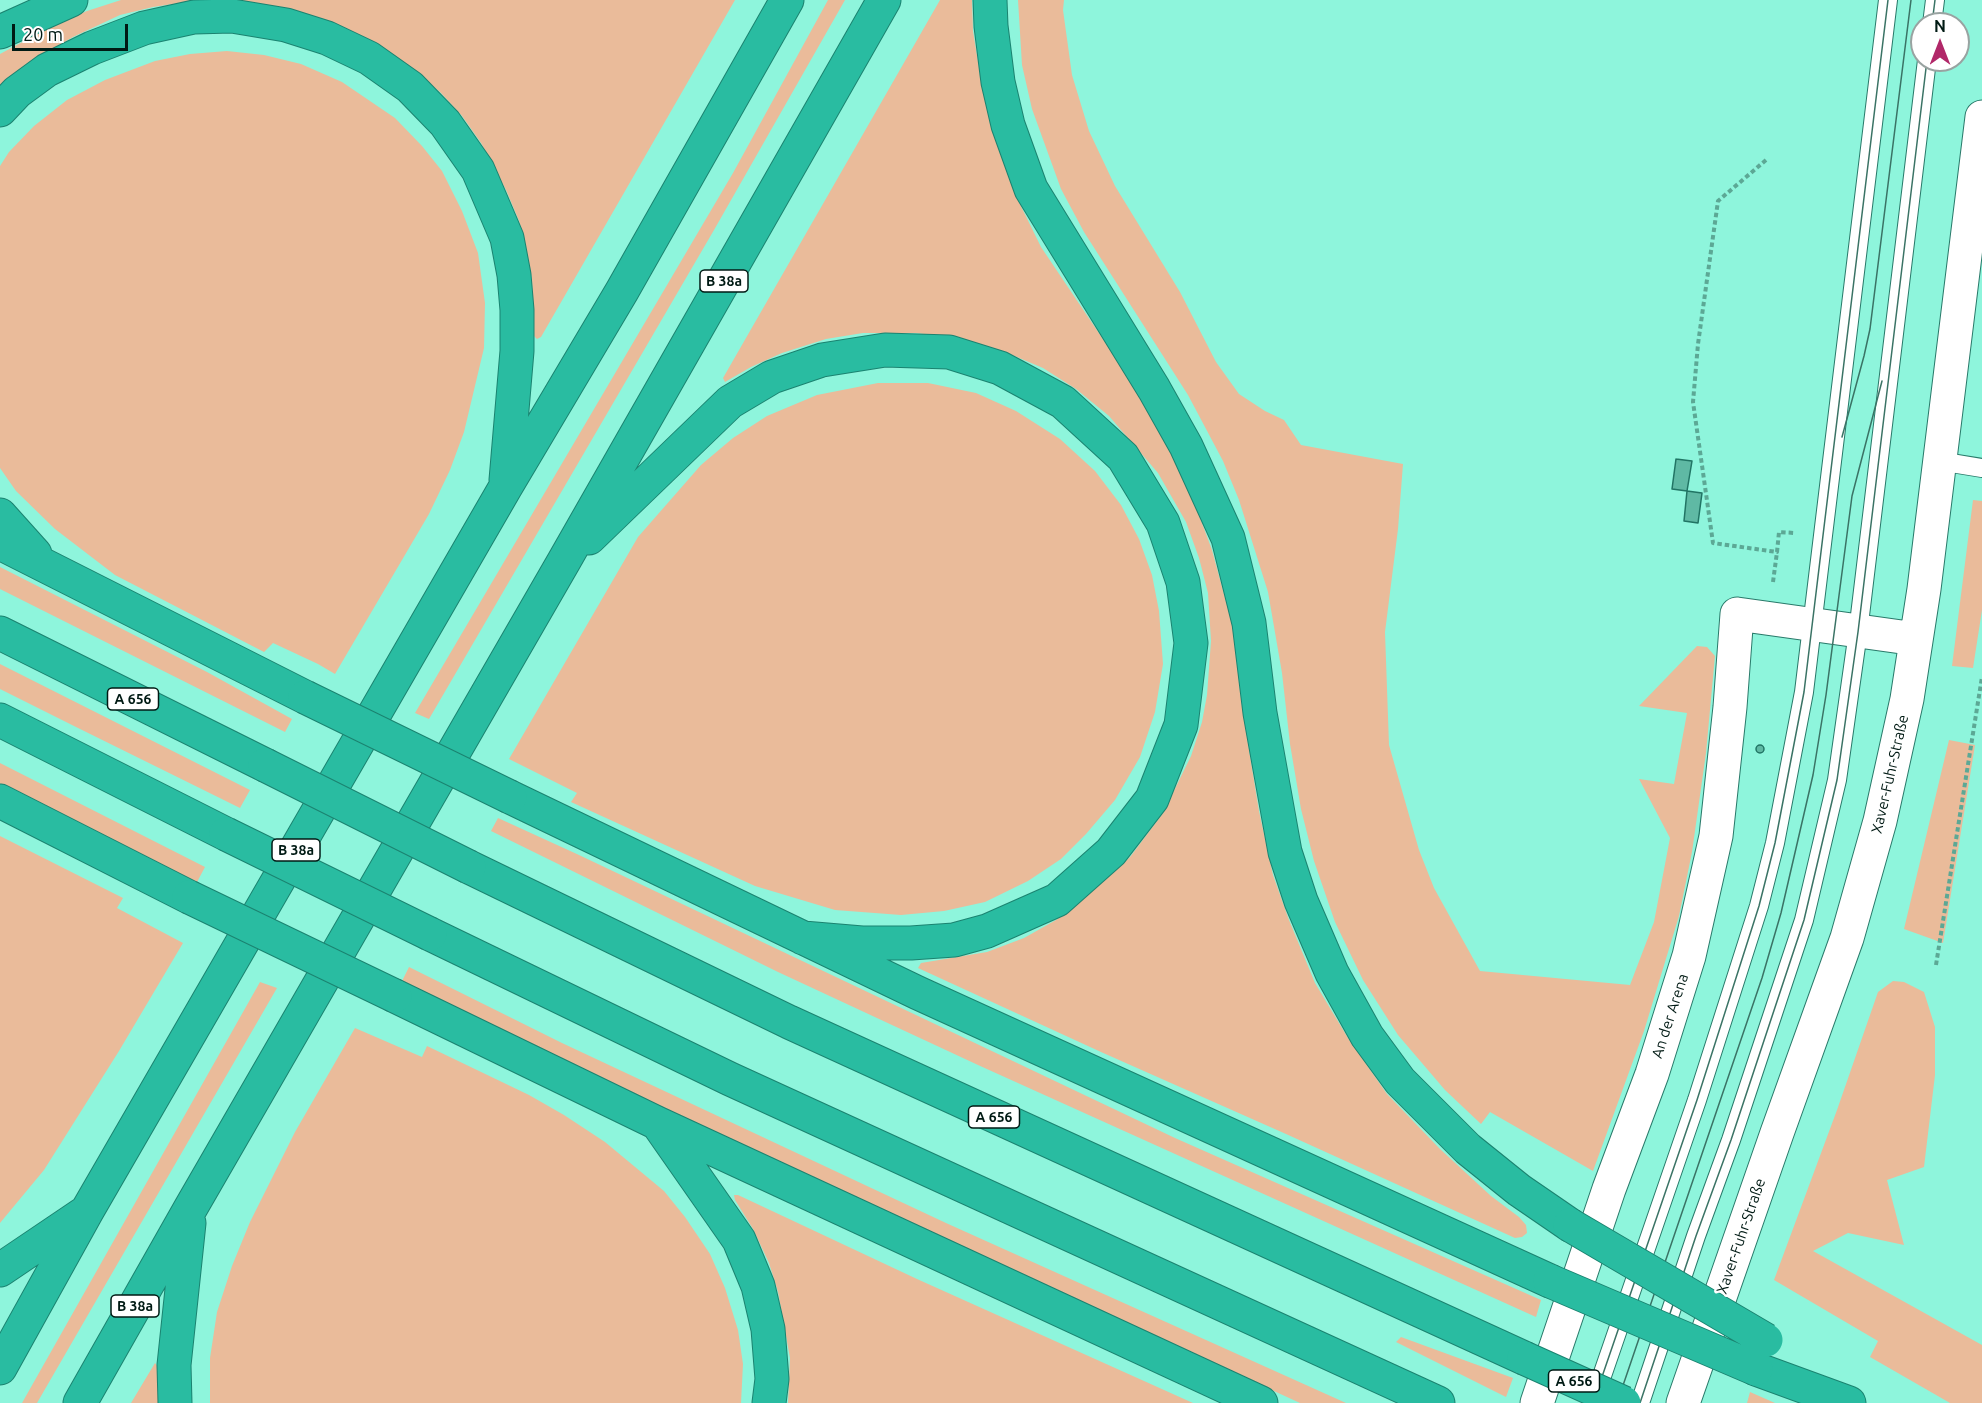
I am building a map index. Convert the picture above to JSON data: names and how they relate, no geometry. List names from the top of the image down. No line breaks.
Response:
{"streets":{"highway":["B 38a","A 656"],"street":["Xaver-Fuhr-Straße","An der Arena"]},"scale_bar":"20 m","north":"top"}
